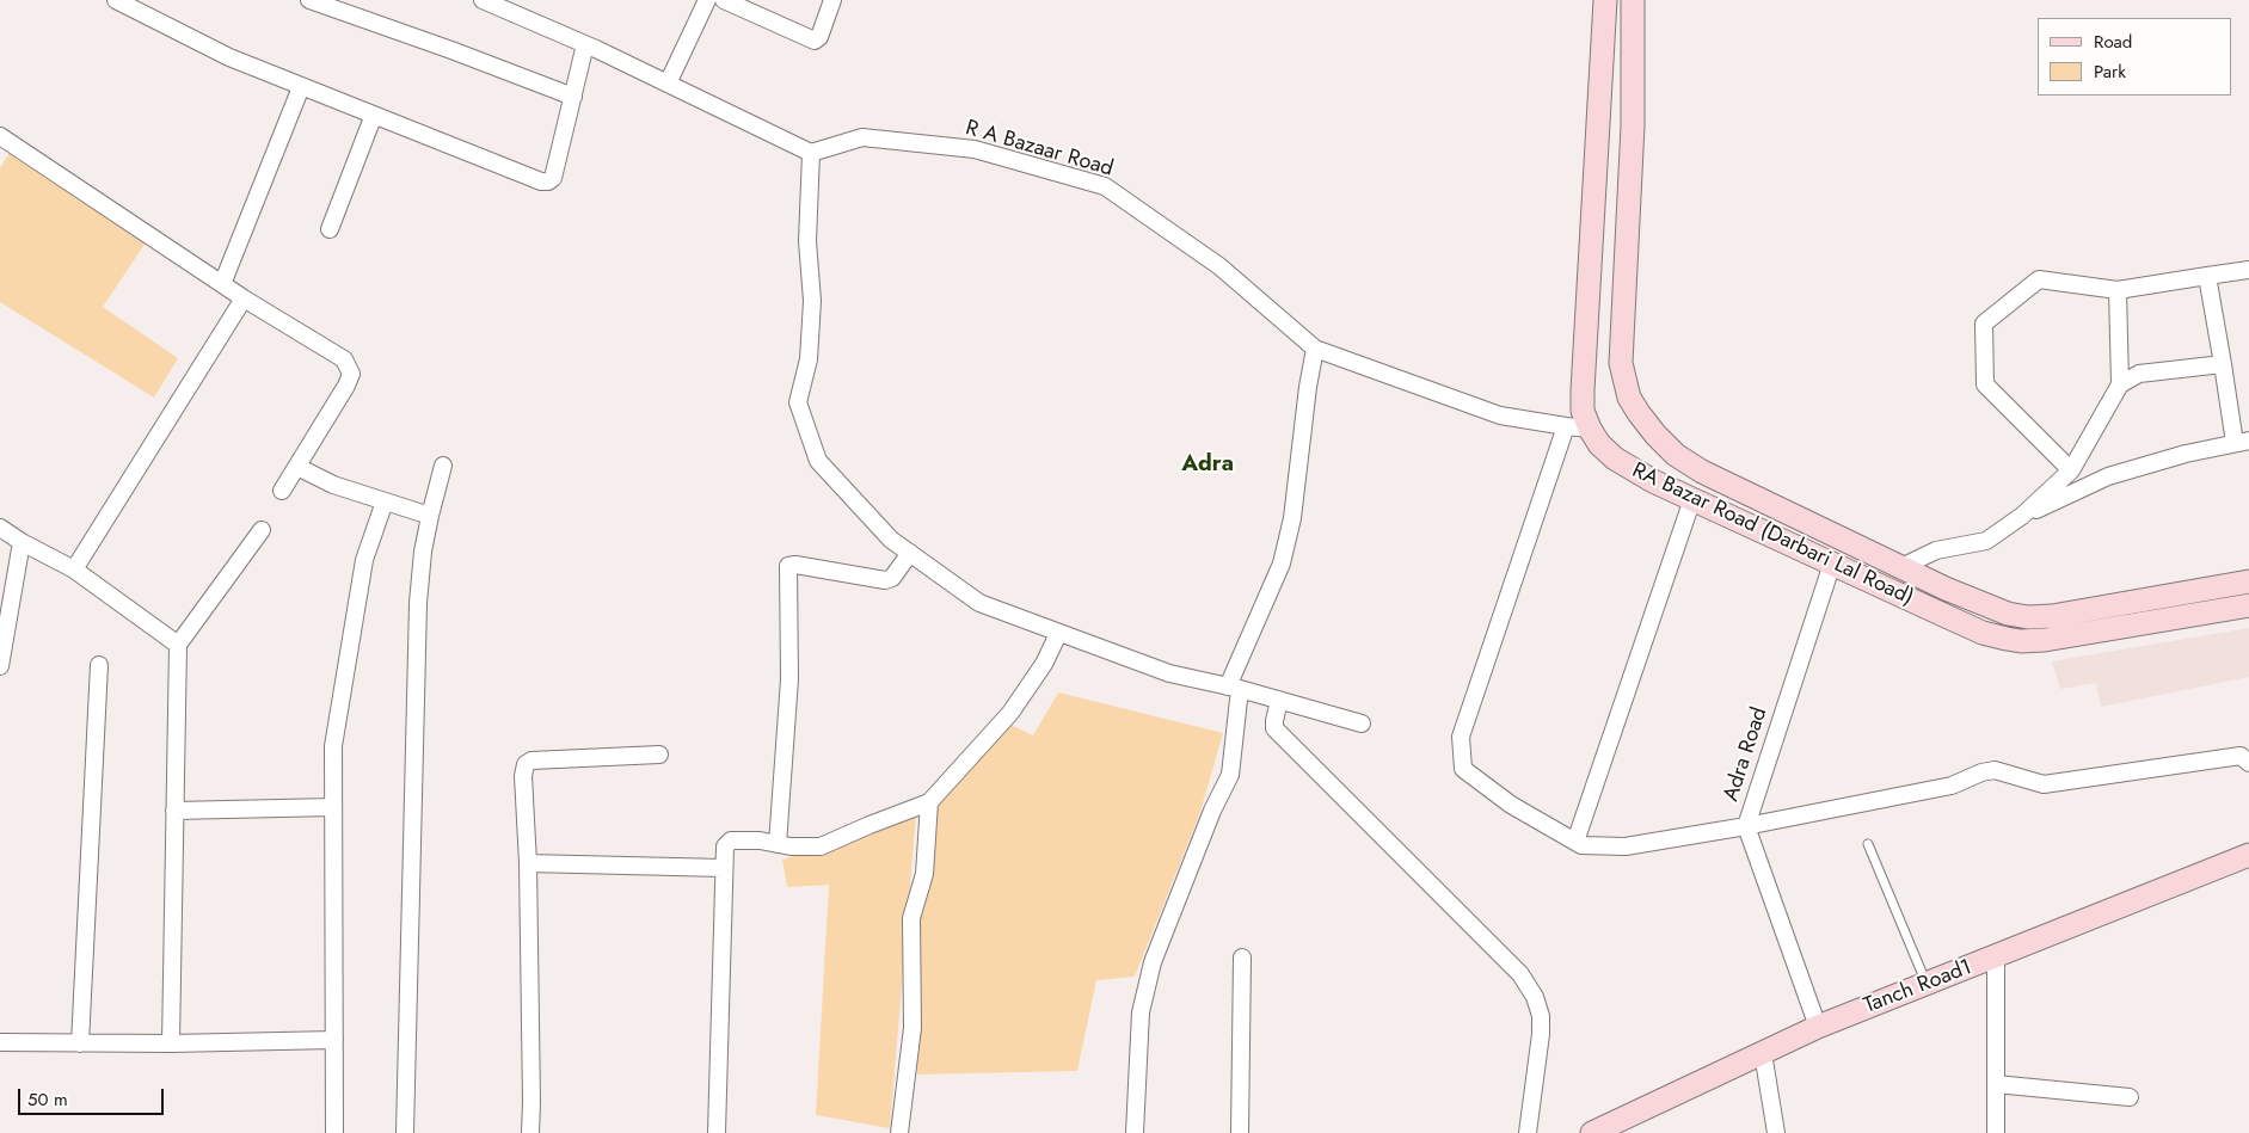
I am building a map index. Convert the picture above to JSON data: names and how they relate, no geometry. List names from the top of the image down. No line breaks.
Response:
{"streets":{"main road":["RA Bazar Road (Darbari Lal Road)","Tanch Road1"],"street":["R A Bazaar Road","Adra Road"]},"crossings":[["R A Bazaar Road","RA Bazar Road (Darbari Lal Road)"],["RA Bazar Road (Darbari Lal Road)","Adra Road"],["Adra Road","Tanch Road1"]],"districts":["Adra"],"legend":["Road","Park"],"scale_bar":"50 m"}
